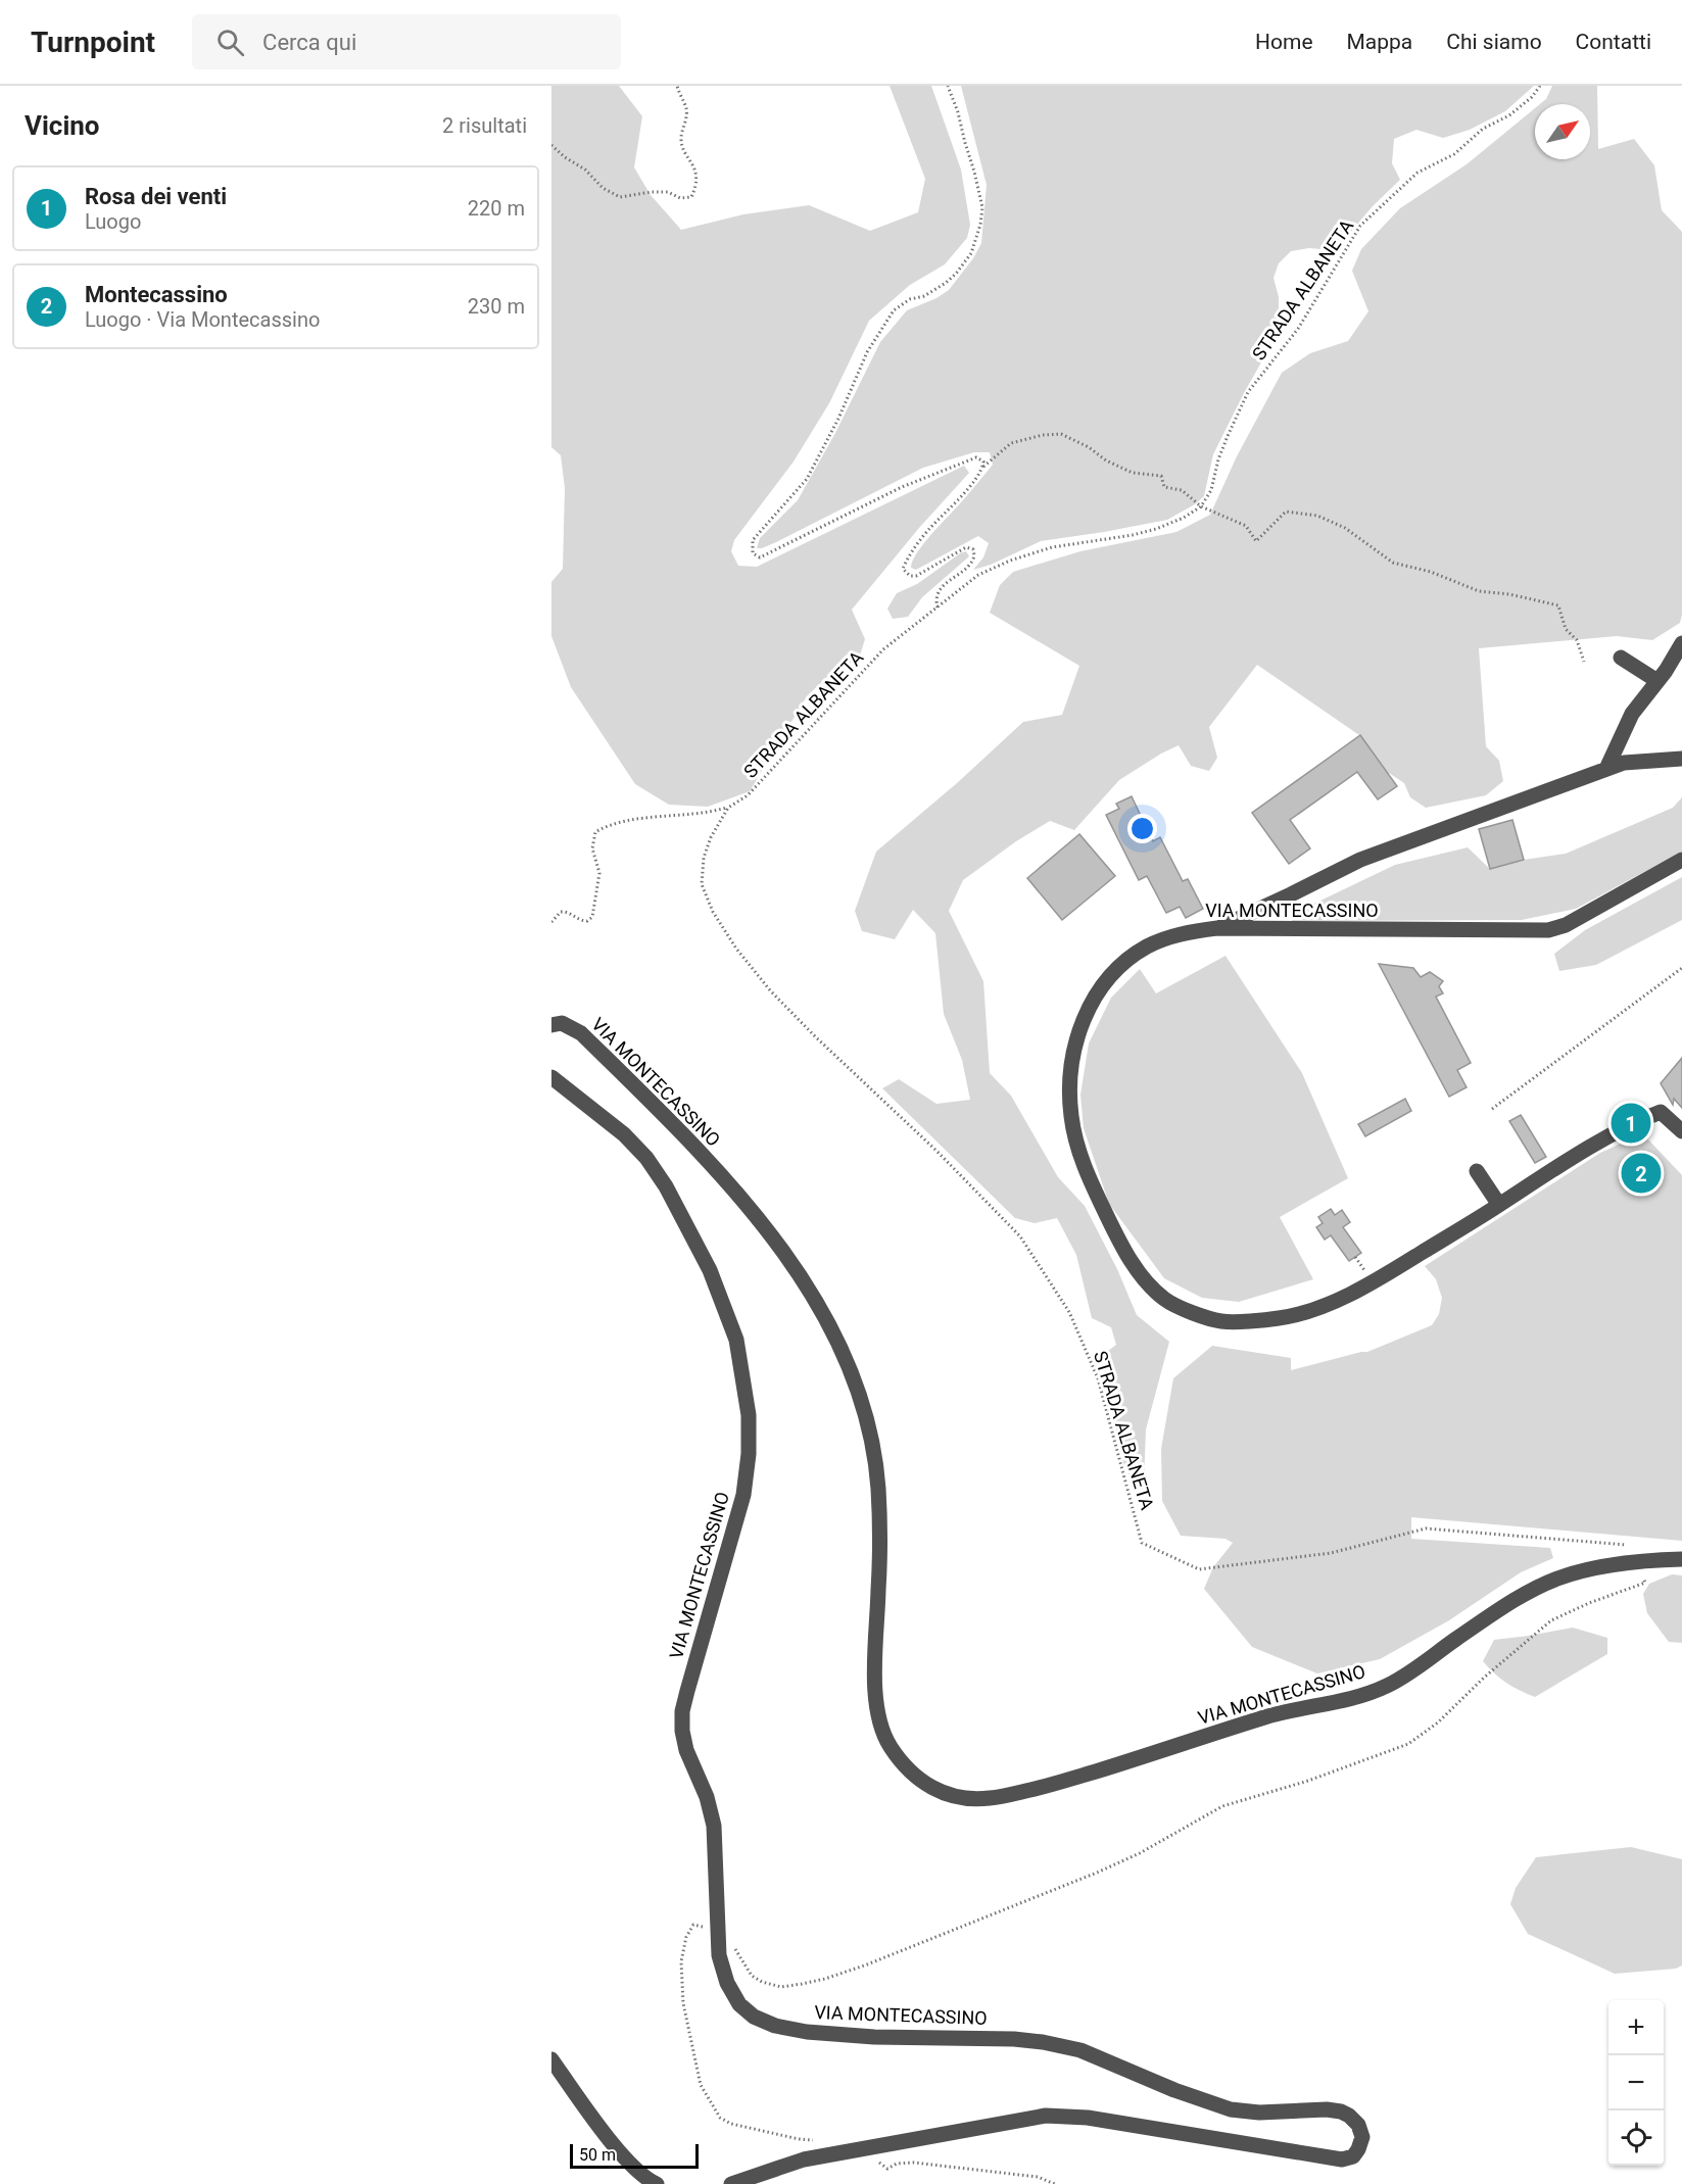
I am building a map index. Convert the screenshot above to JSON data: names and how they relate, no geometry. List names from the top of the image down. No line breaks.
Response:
{"streets":{"street":["VIA MONTECASSINO"],"path":["STRADA ALBANETA"]},"crossings":[["STRADA ALBANETA","VIA MONTECASSINO"]],"scale_bar":"50 m","north":"top right","page":{"header":"Turnpoint","search":"Cerca qui","nav":["Home","Mappa","Chi siamo","Contatti"],"heading":["Vicino","2 risultati"],"list":[{"mark":"1","name":"Rosa dei venti","note":"Luogo","value":"220 m"},{"mark":"2","name":"Montecassino","note":"Luogo · Via Montecassino","value":"230 m"}],"pins":["1","2"],"map_buttons":["+","−"],"scale":"50 m"}}
